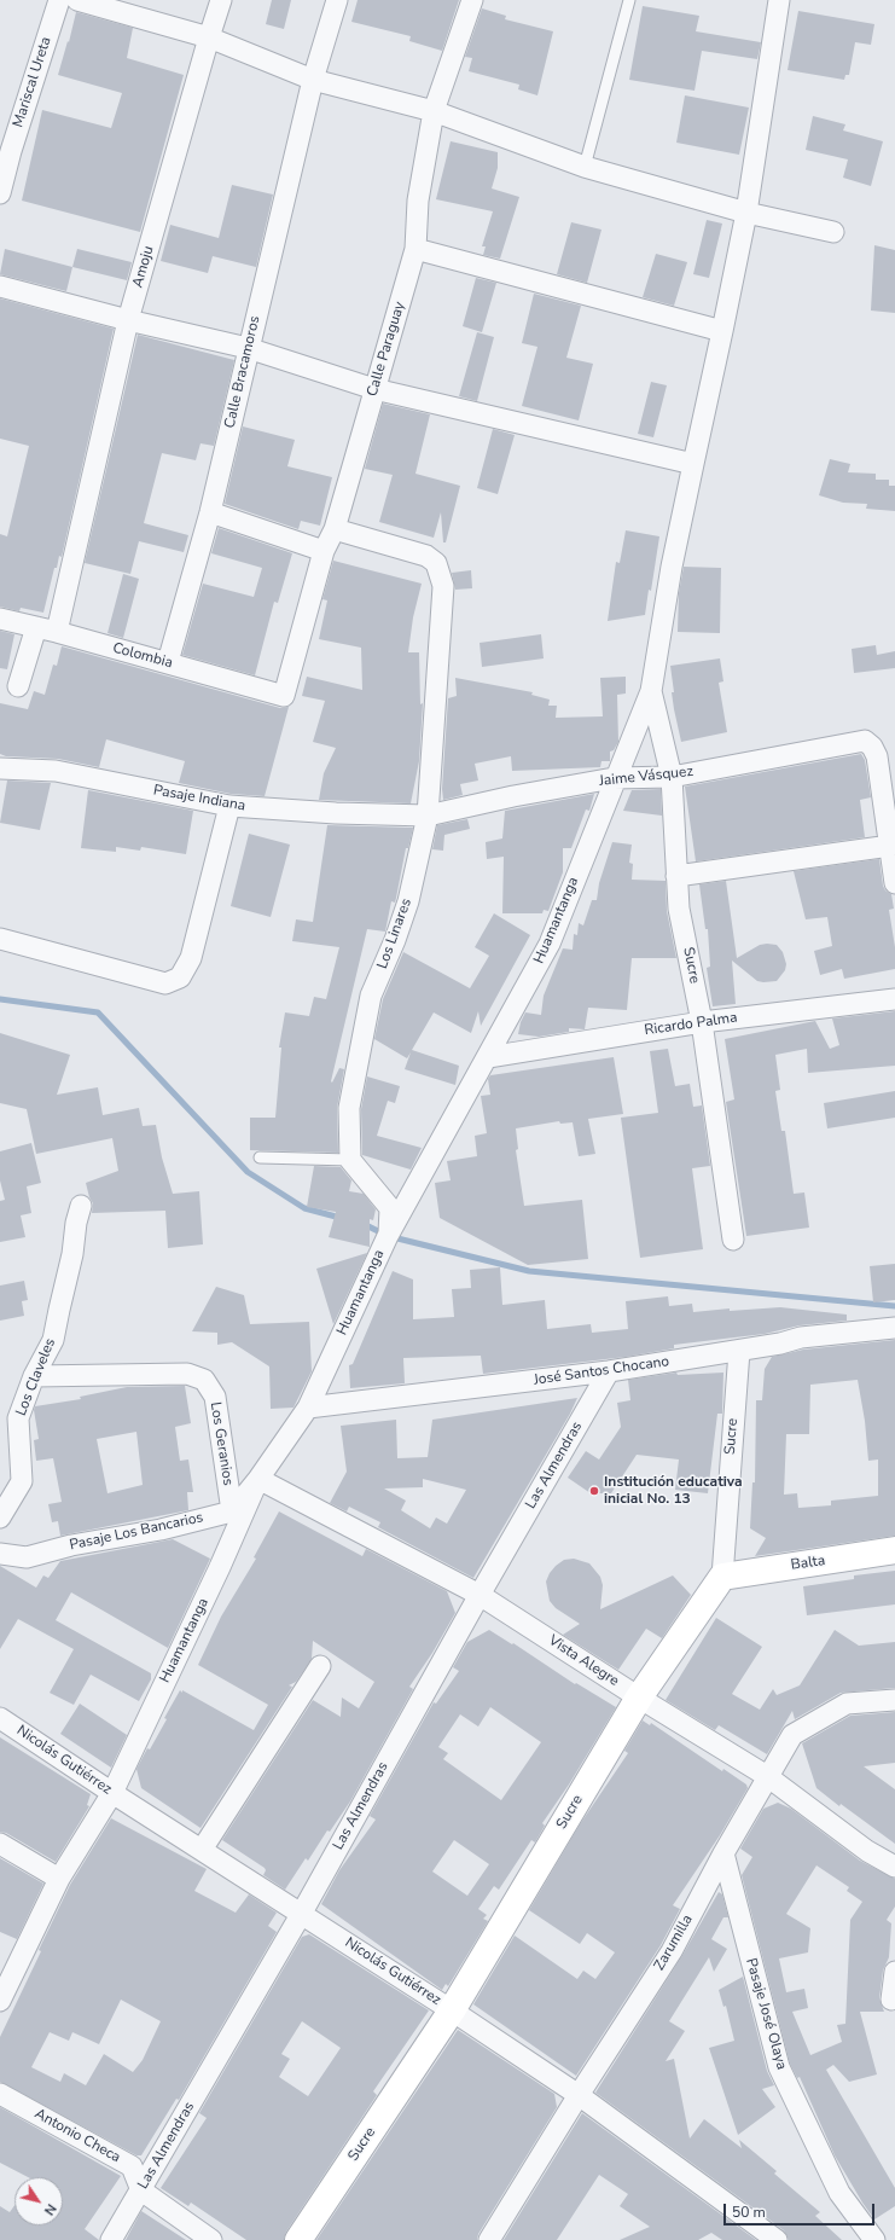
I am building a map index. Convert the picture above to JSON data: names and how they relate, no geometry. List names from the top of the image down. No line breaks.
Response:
{"streets":{"street":["Mariscal Ureta","Amoju","Calle Paraguay","Calle Bracamoros","Colombia","Jaime Vásquez","Pasaje Indiana","Huamantanga","Los Linares","Sucre","Ricardo Palma","José Santos Chocano","Los Claveles","Los Geranios","Las Almendras","Pasaje Los Bancarios","Balta","Vista Alegre","Nicolás Gutiérrez","Zarumilla","Pasaje José Olaya","Antonio Checa"]},"crossings":[["Amoju","Colombia"],["Calle Paraguay","Colombia"],["Calle Paraguay","Los Linares"],["Calle Bracamoros","Colombia"],["Jaime Vásquez","Pasaje Indiana"],["Jaime Vásquez","Huamantanga"],["Jaime Vásquez","Los Linares"],["Jaime Vásquez","Sucre"],["Pasaje Indiana","Los Linares"],["Huamantanga","Sucre"],["Huamantanga","Ricardo Palma"],["Huamantanga","José Santos Chocano"],["Huamantanga","Vista Alegre"],["Huamantanga","Nicolás Gutiérrez"],["Sucre","Ricardo Palma"],["Sucre","José Santos Chocano"],["Sucre","Balta"],["Sucre","Vista Alegre"],["Sucre","Nicolás Gutiérrez"],["José Santos Chocano","Las Almendras"],["Los Claveles","Los Geranios"],["Los Geranios","Pasaje Los Bancarios"],["Las Almendras","Vista Alegre"],["Las Almendras","Nicolás Gutiérrez"],["Las Almendras","Antonio Checa"],["Vista Alegre","Zarumilla"],["Nicolás Gutiérrez","Zarumilla"],["Zarumilla","Pasaje José Olaya"]],"places":["Institución educativa inicial No. 13"],"scale_bar":"50 m","north":"bottom right"}
